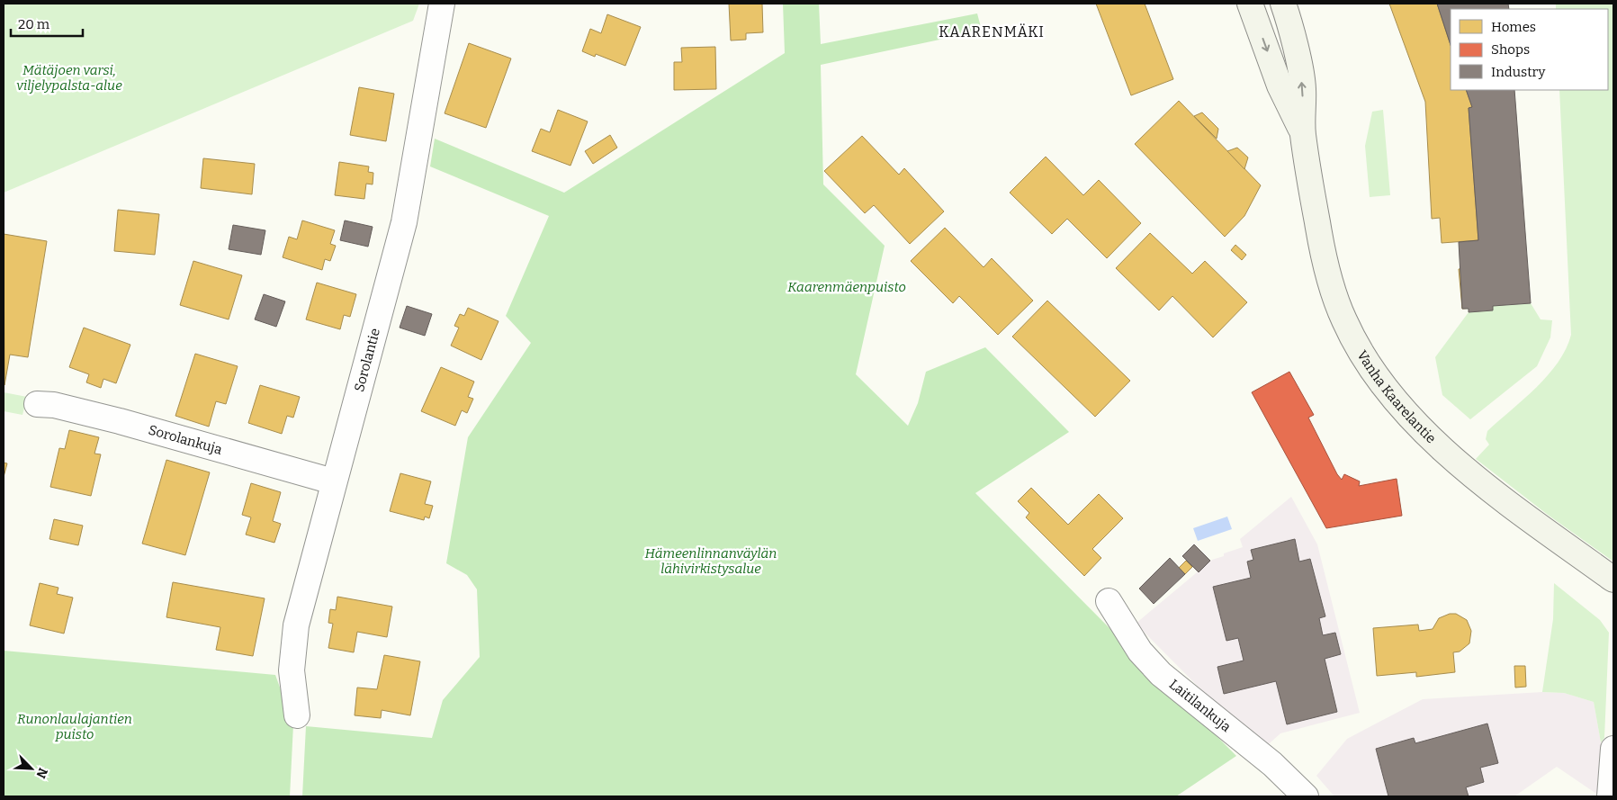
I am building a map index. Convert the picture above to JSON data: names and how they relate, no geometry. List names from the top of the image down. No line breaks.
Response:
{"streets":{"main road":["Vanha Kaarelantie"],"street":["Sorolantie","Sorolankuja","Laitilankuja"]},"crossings":[["Sorolantie","Sorolankuja"]],"districts":["KAARENMÄKI"],"parks":["Mätäjoen varsi, viljelypalsta-alue","Kaarenmäenpuisto","Hämeenlinnanväylän lähivirkistysalue","Runonlaulajantien puisto"],"legend":["Homes","Shops","Industry"],"scale_bar":"20 m","north":"bottom right"}
